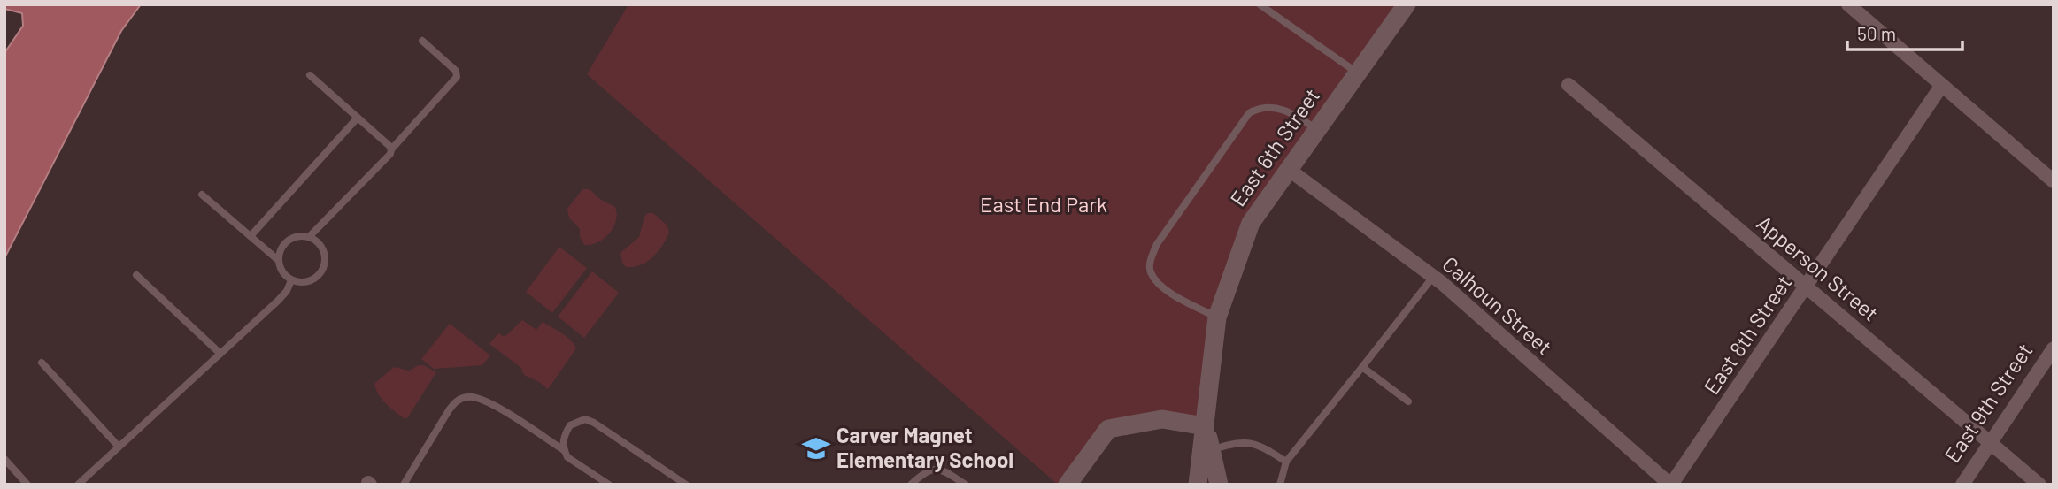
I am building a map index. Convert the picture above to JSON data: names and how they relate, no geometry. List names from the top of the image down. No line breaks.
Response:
{"streets":{"main road":["East 6th Street"],"street":["Apperson Street","Calhoun Street","East 8th Street","East 9th Street"]},"crossings":[["East 6th Street","Calhoun Street"],["Apperson Street","East 8th Street"],["Apperson Street","East 9th Street"],["Calhoun Street","East 8th Street"]],"parks":["East End Park"],"places":{"school or university":["Carver Magnet Elementary School"]},"scale_bar":"50 m"}
